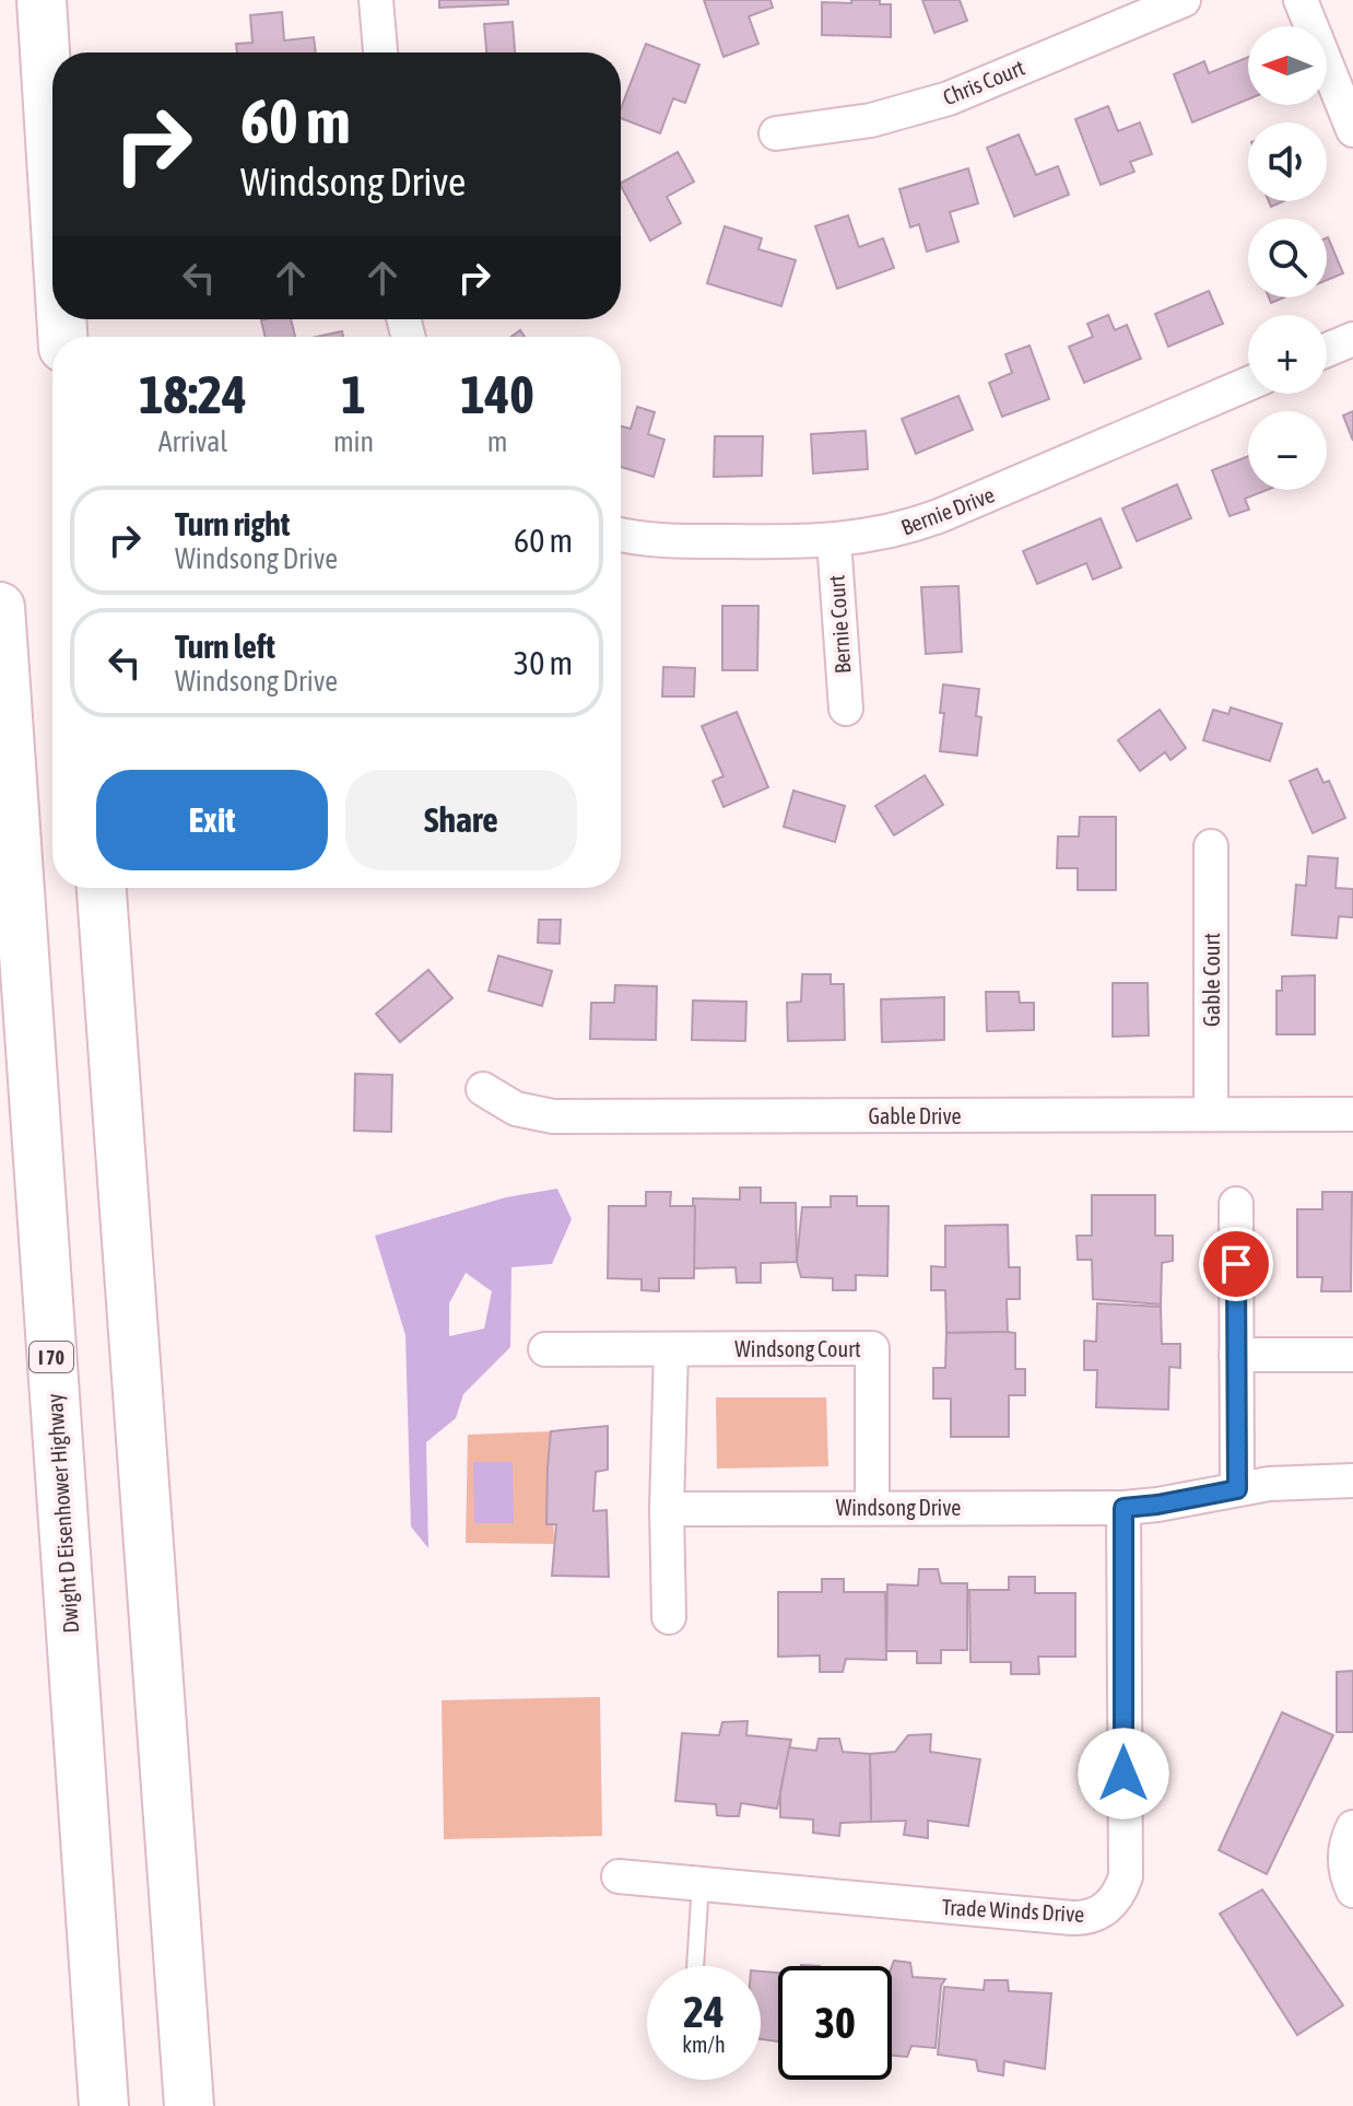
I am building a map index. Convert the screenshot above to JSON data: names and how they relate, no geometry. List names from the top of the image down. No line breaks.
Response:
{"streets":{"highway":["I 70","Dwight D Eisenhower Highway"],"street":["Chris Court","Bernie Drive","Bernie Court","Gable Court","Gable Drive","Windsong Court","Windsong Drive","Trade Winds Drive"]},"crossings":[["Bernie Drive","Bernie Court"],["Gable Court","Gable Drive"],["Windsong Court","Windsong Drive"],["Windsong Drive","Trade Winds Drive"]],"north":"left","page":{"map_buttons":["+","−"],"turn":["60 m","Windsong Drive"],"eta":["18:24","Arrival","1","min","140","m"],"list":[{"name":"Turn right","note":"Windsong Drive","value":"60 m"},{"name":"Turn left","note":"Windsong Drive","value":"30 m"}],"buttons":["Exit","Share"],"speed":"24 km/h","limit":"30"}}
